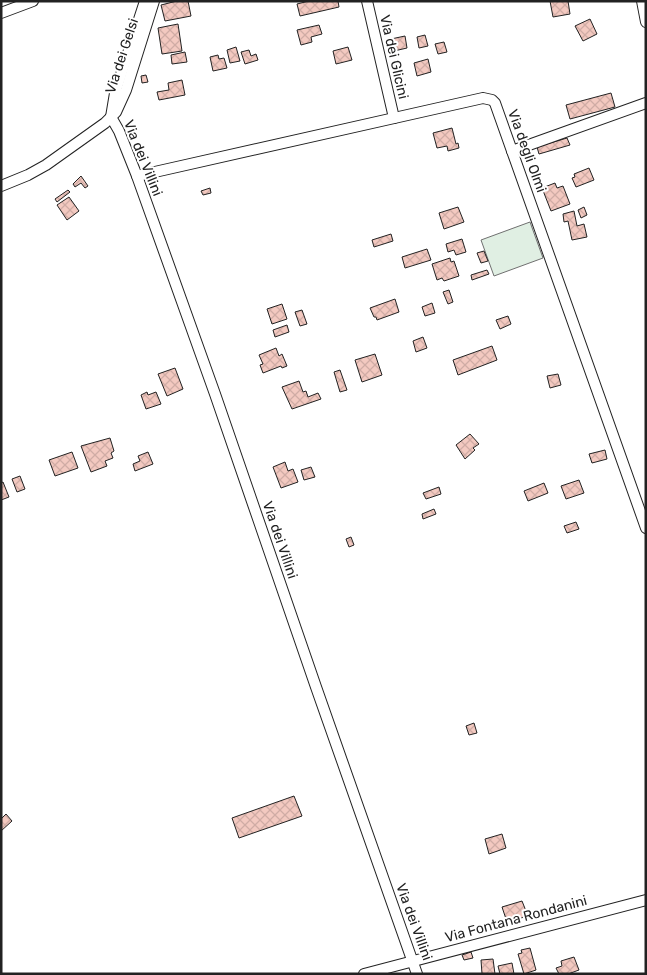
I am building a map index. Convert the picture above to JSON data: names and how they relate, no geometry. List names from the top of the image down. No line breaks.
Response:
{"streets":{"street":["Via dei Gelsi","Via dei Glicini","Via degli Olmi","Via dei Villini","Via Fontana Rondanini"]},"crossings":[["Via dei Gelsi","Via dei Villini"],["Via dei Glicini","Via degli Olmi"],["Via degli Olmi","Via dei Villini"],["Via dei Villini","Via Fontana Rondanini"]]}
